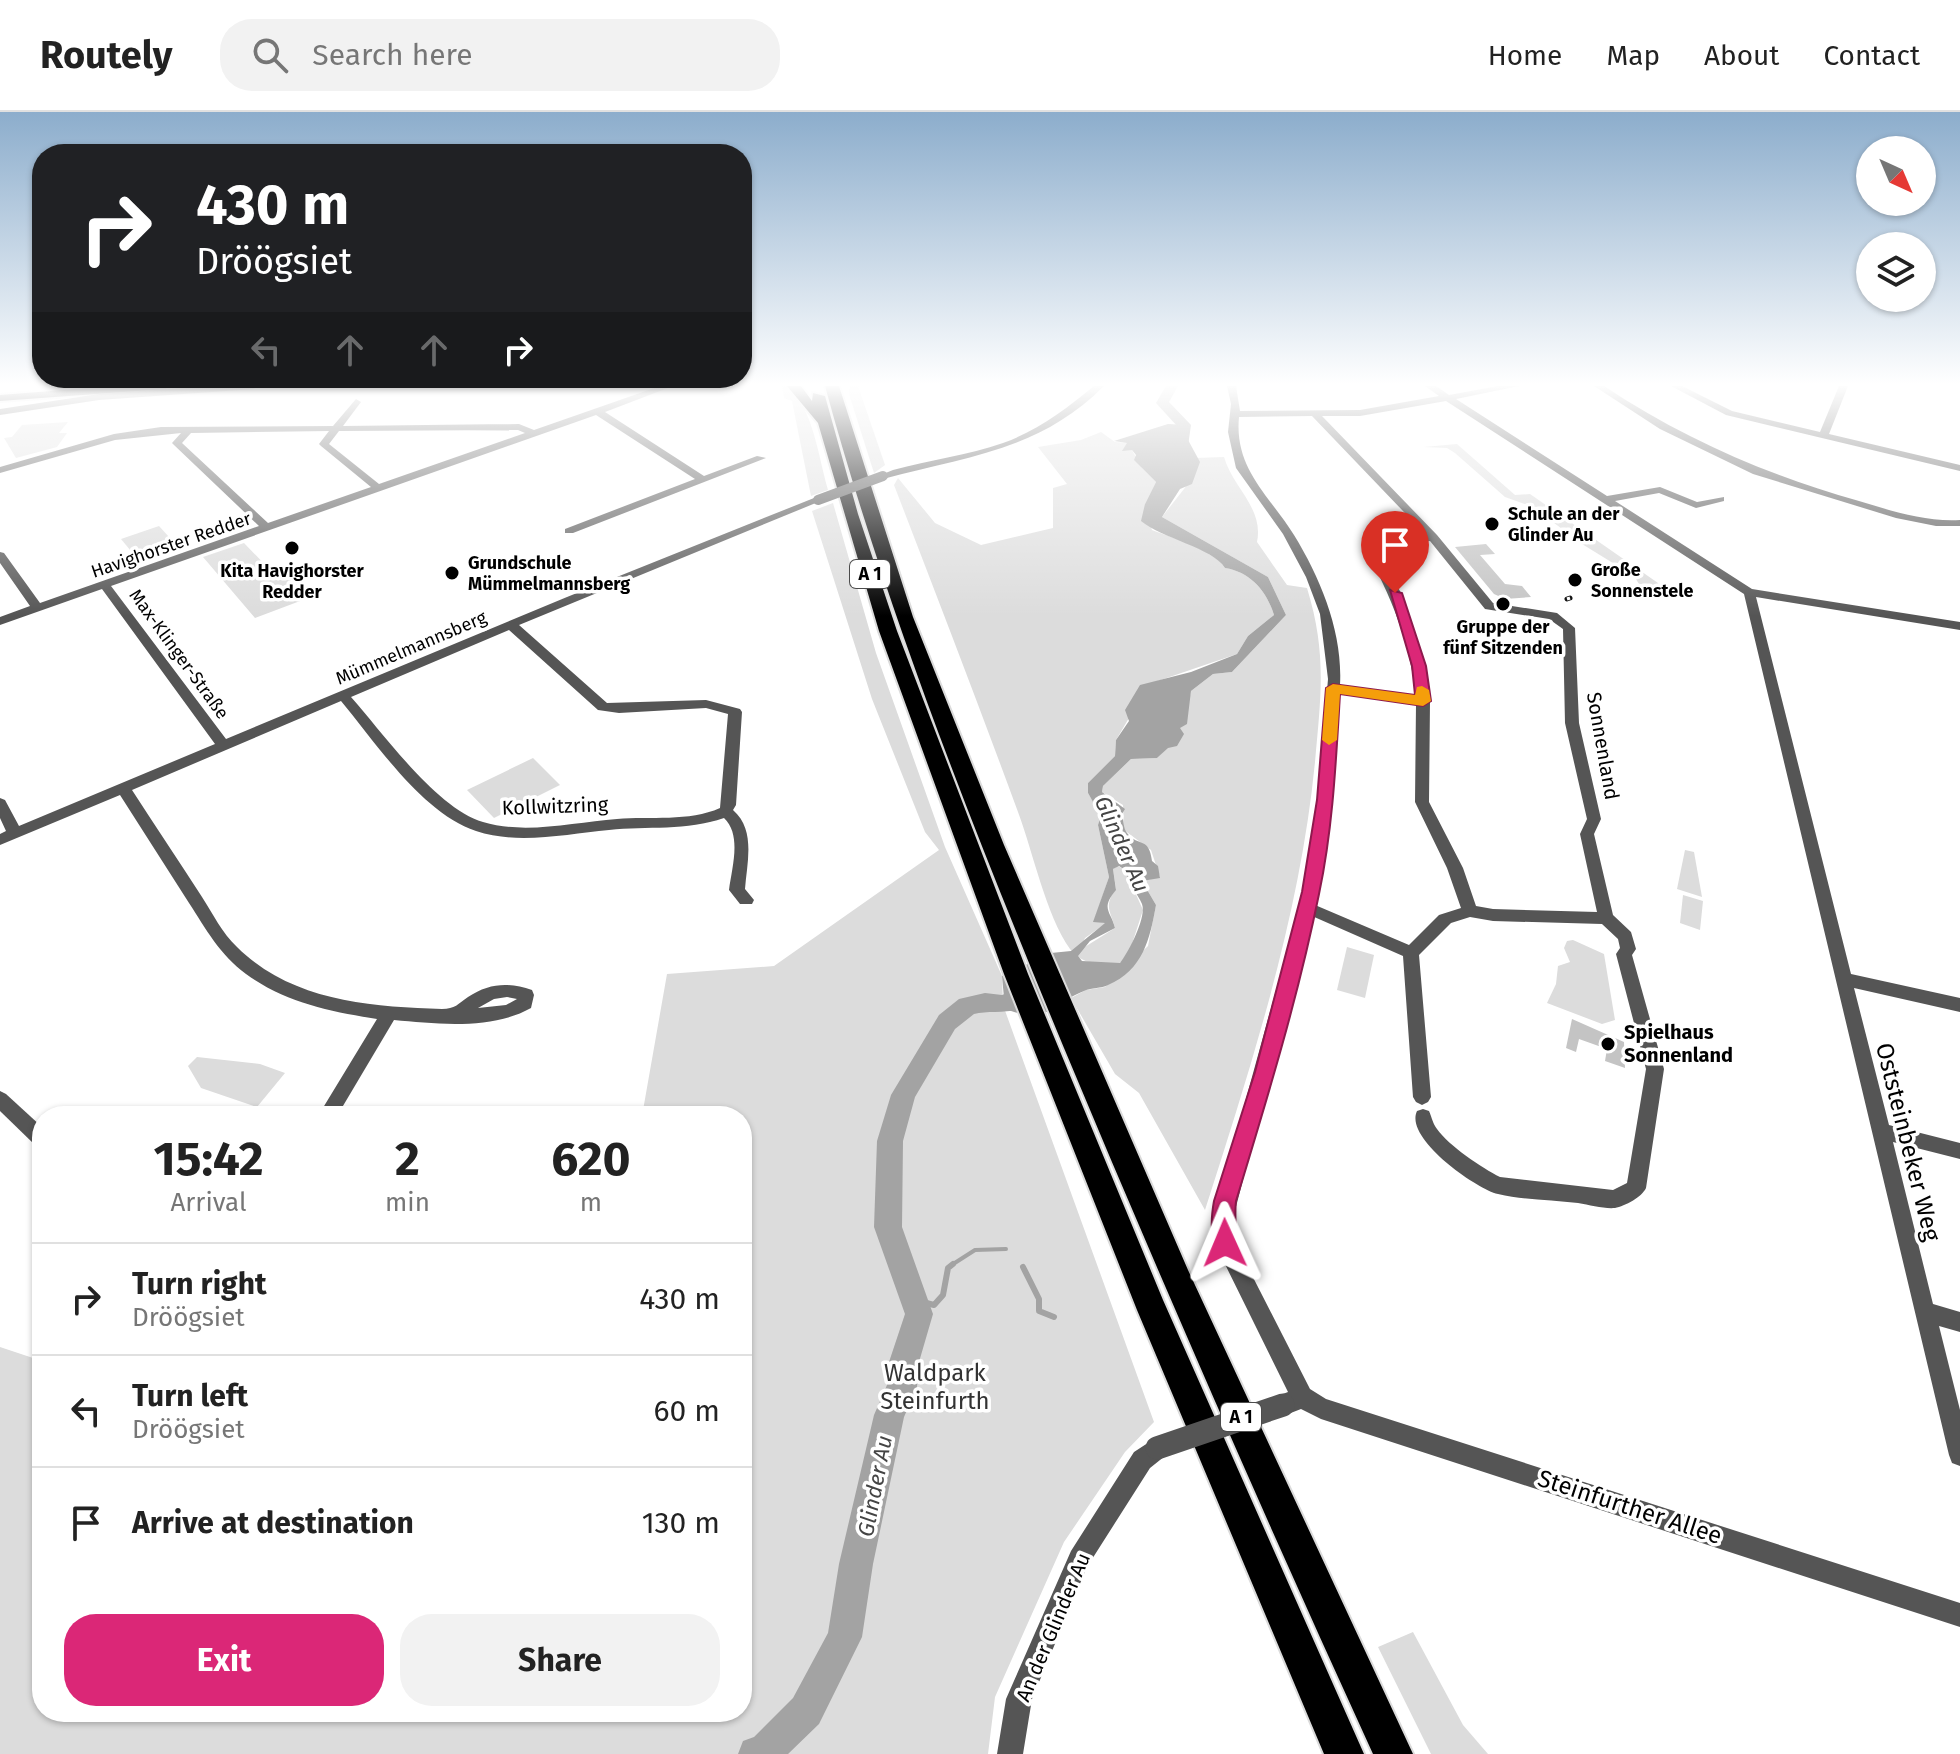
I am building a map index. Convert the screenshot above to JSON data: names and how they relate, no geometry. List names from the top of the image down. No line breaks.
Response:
{"streets":{"highway":["A 1"],"street":["Havighorster Redder","Mümmelmannsberg","Max-Klinger-Straße","Sonnenland","Kollwitzring","Oststeinbeker Weg","Steinfurther Allee","An der Glinder Au"]},"crossings":[["Havighorster Redder","Max-Klinger-Straße"],["Mümmelmannsberg","Max-Klinger-Straße"],["Mümmelmannsberg","Kollwitzring"],["Steinfurther Allee","An der Glinder Au"]],"water":["Glinder Au"],"parks":["Waldpark Steinfurth"],"places":["Schule an der Glinder Au","Kita Havighorster Redder","Grundschule Mümmelmannsberg","Große Sonnenstele","Gruppe der fünf Sitzenden","Spielhaus Sonnenland"],"north":"bottom right","page":{"header":"Routely","search":"Search here","nav":["Home","Map","About","Contact"],"turn":["430 m","Dröögsiet"],"eta":["15:42","Arrival","2","min","620","m"],"list":[{"name":"Turn right","note":"Dröögsiet","value":"430 m"},{"name":"Turn left","note":"Dröögsiet","value":"60 m"},{"name":"Arrive at destination","value":"130 m"}],"buttons":["Exit","Share"]}}
